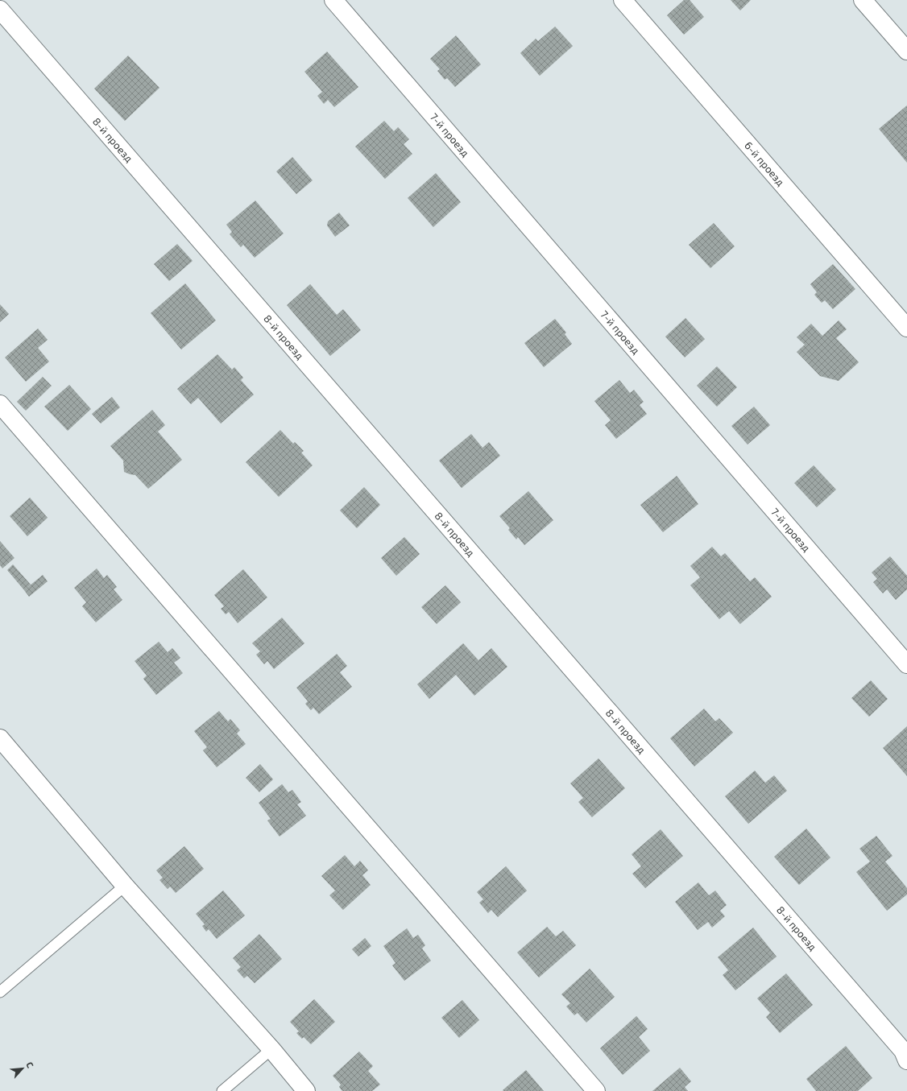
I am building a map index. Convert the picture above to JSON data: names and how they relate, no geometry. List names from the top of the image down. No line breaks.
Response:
{"streets":{"street":["7-й проезд","8-й проезд","6-й проезд"]},"north":"top right"}
